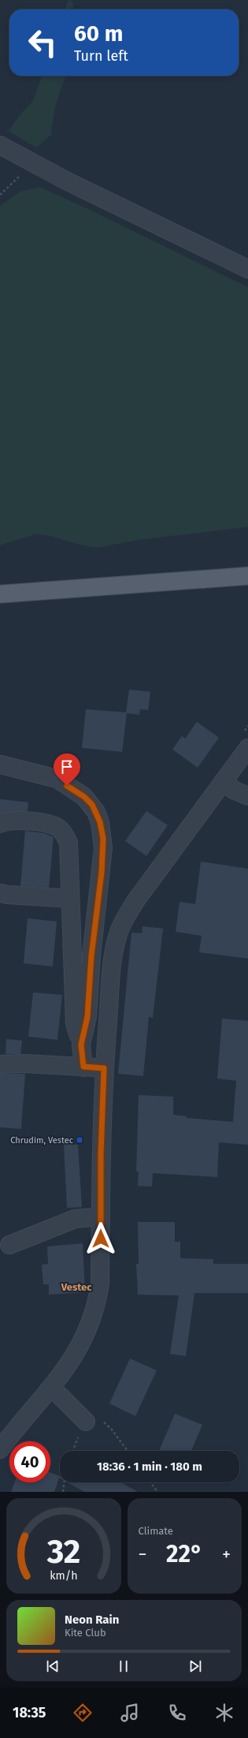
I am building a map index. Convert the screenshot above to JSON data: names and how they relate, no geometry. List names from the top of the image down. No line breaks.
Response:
{"districts":["Vestec"],"places":{"transit":["Chrudim, Vestec"]},"page":{"turn":["60 m","Turn left"],"limit":"40","trip":"18:36 · 1 min · 180 m","tile":"Climate","heat":["−","22°","+"],"song":["Neon Rain","Kite Club"],"tabs":"18:35","gauge":["32","km/h"]}}
